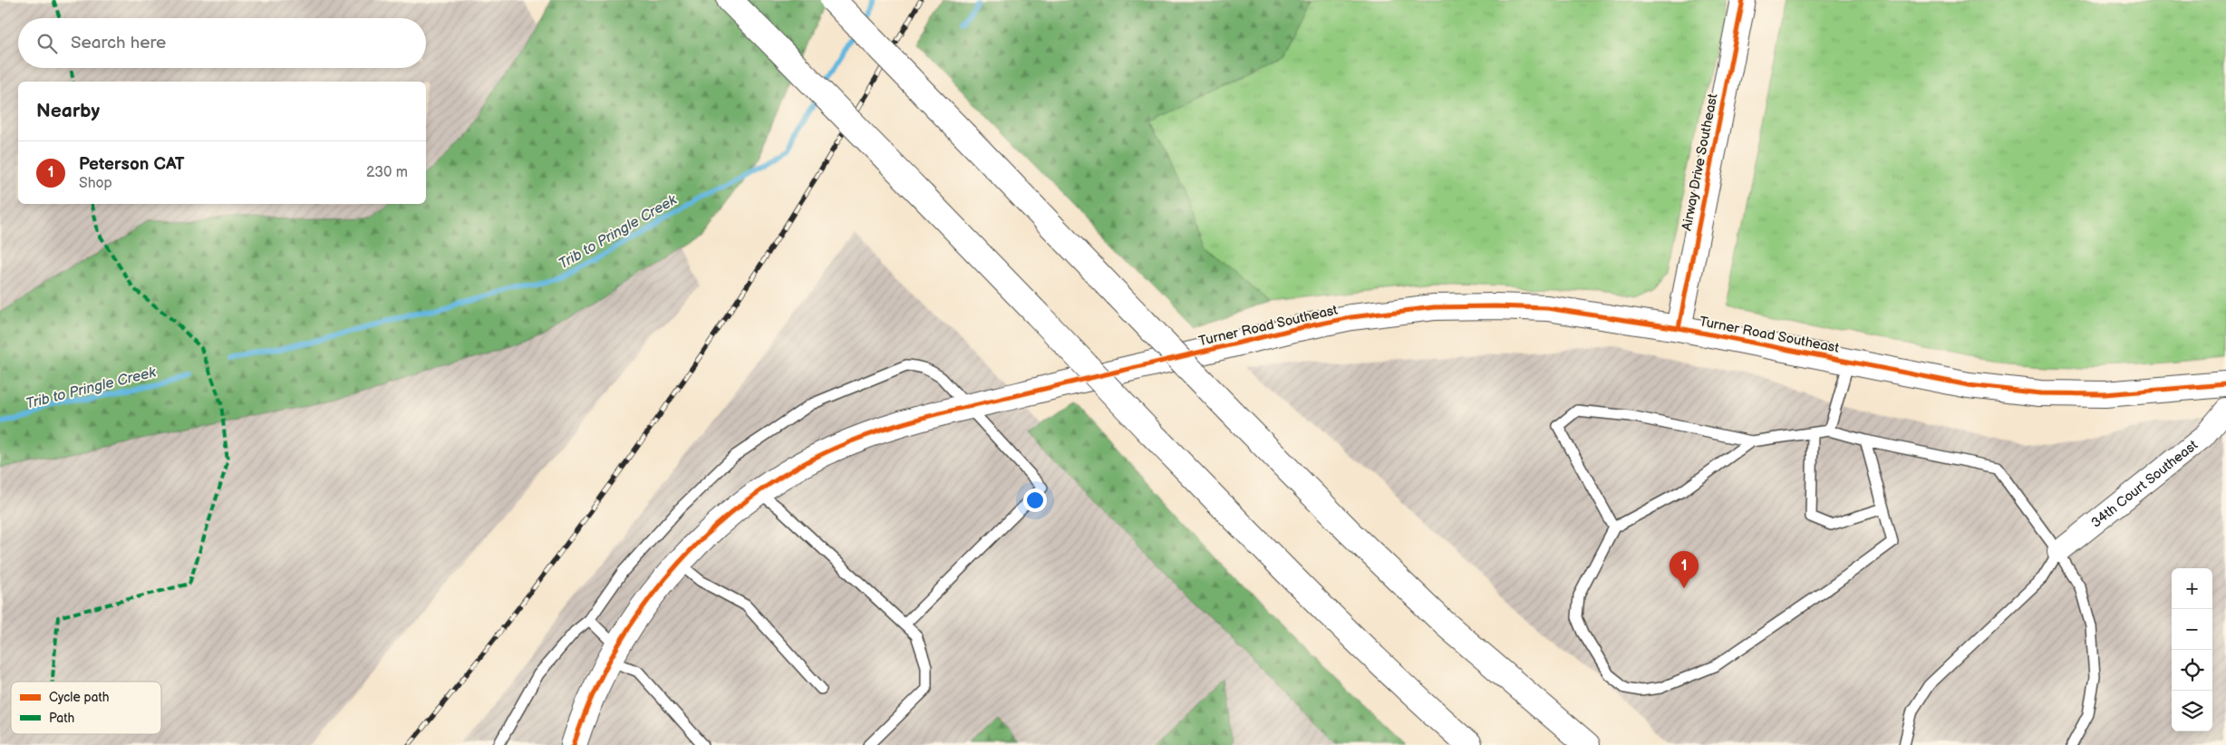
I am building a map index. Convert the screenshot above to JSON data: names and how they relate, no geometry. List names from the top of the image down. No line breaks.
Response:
{"streets":{"main road":["Airway Drive Southeast","Turner Road Southeast"],"street":["34th Court Southeast"]},"crossings":[["Airway Drive Southeast","Turner Road Southeast"]],"water":["Trib to Pringle Creek"],"legend":["Cycle path","Path"],"page":{"search":"Search here","heading":"Nearby","list":[{"mark":"1","name":"Peterson CAT","note":"Shop","value":"230 m"}],"pins":"1","map_buttons":["+","−"]}}
